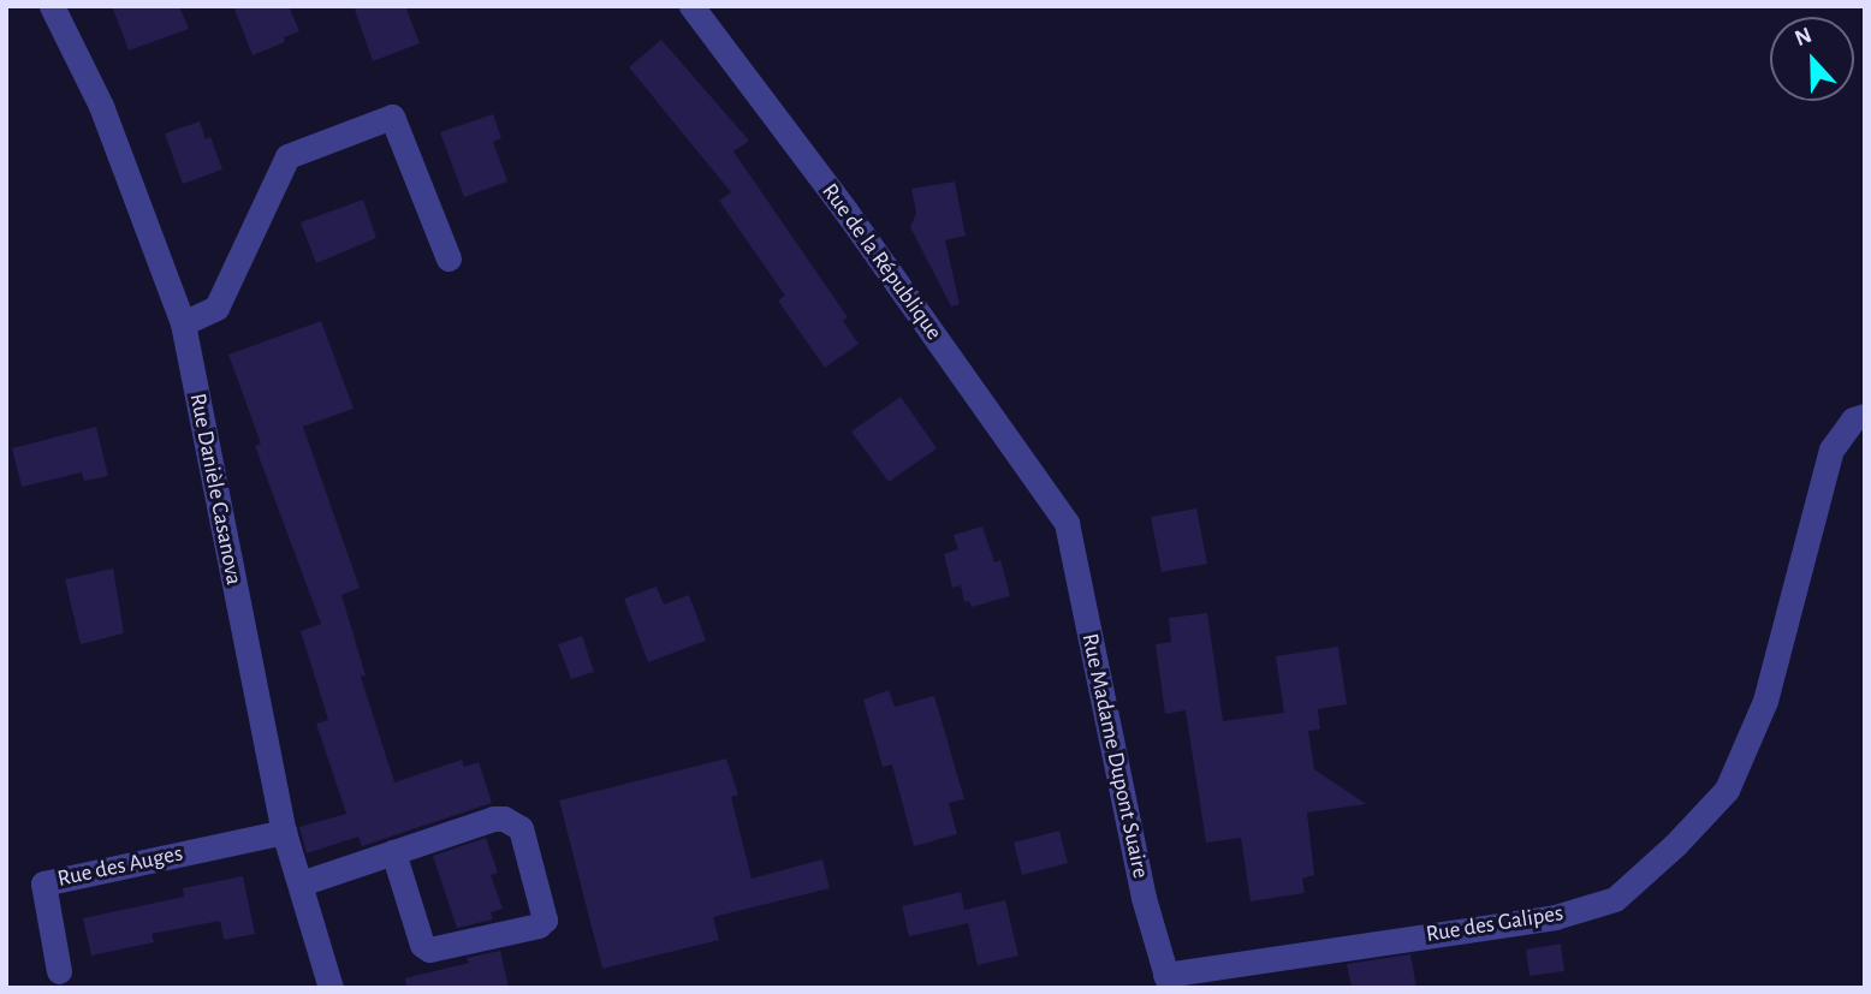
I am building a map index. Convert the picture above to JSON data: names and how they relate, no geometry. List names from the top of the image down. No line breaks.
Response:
{"streets":{"street":["Rue de la République","Rue Danièle Casanova","Rue Madame Dupont Suaire","Rue des Auges","Rue des Galipes"]},"crossings":[["Rue de la République","Rue Madame Dupont Suaire"],["Rue Danièle Casanova","Rue des Auges"],["Rue Madame Dupont Suaire","Rue des Galipes"]],"north":"top"}
